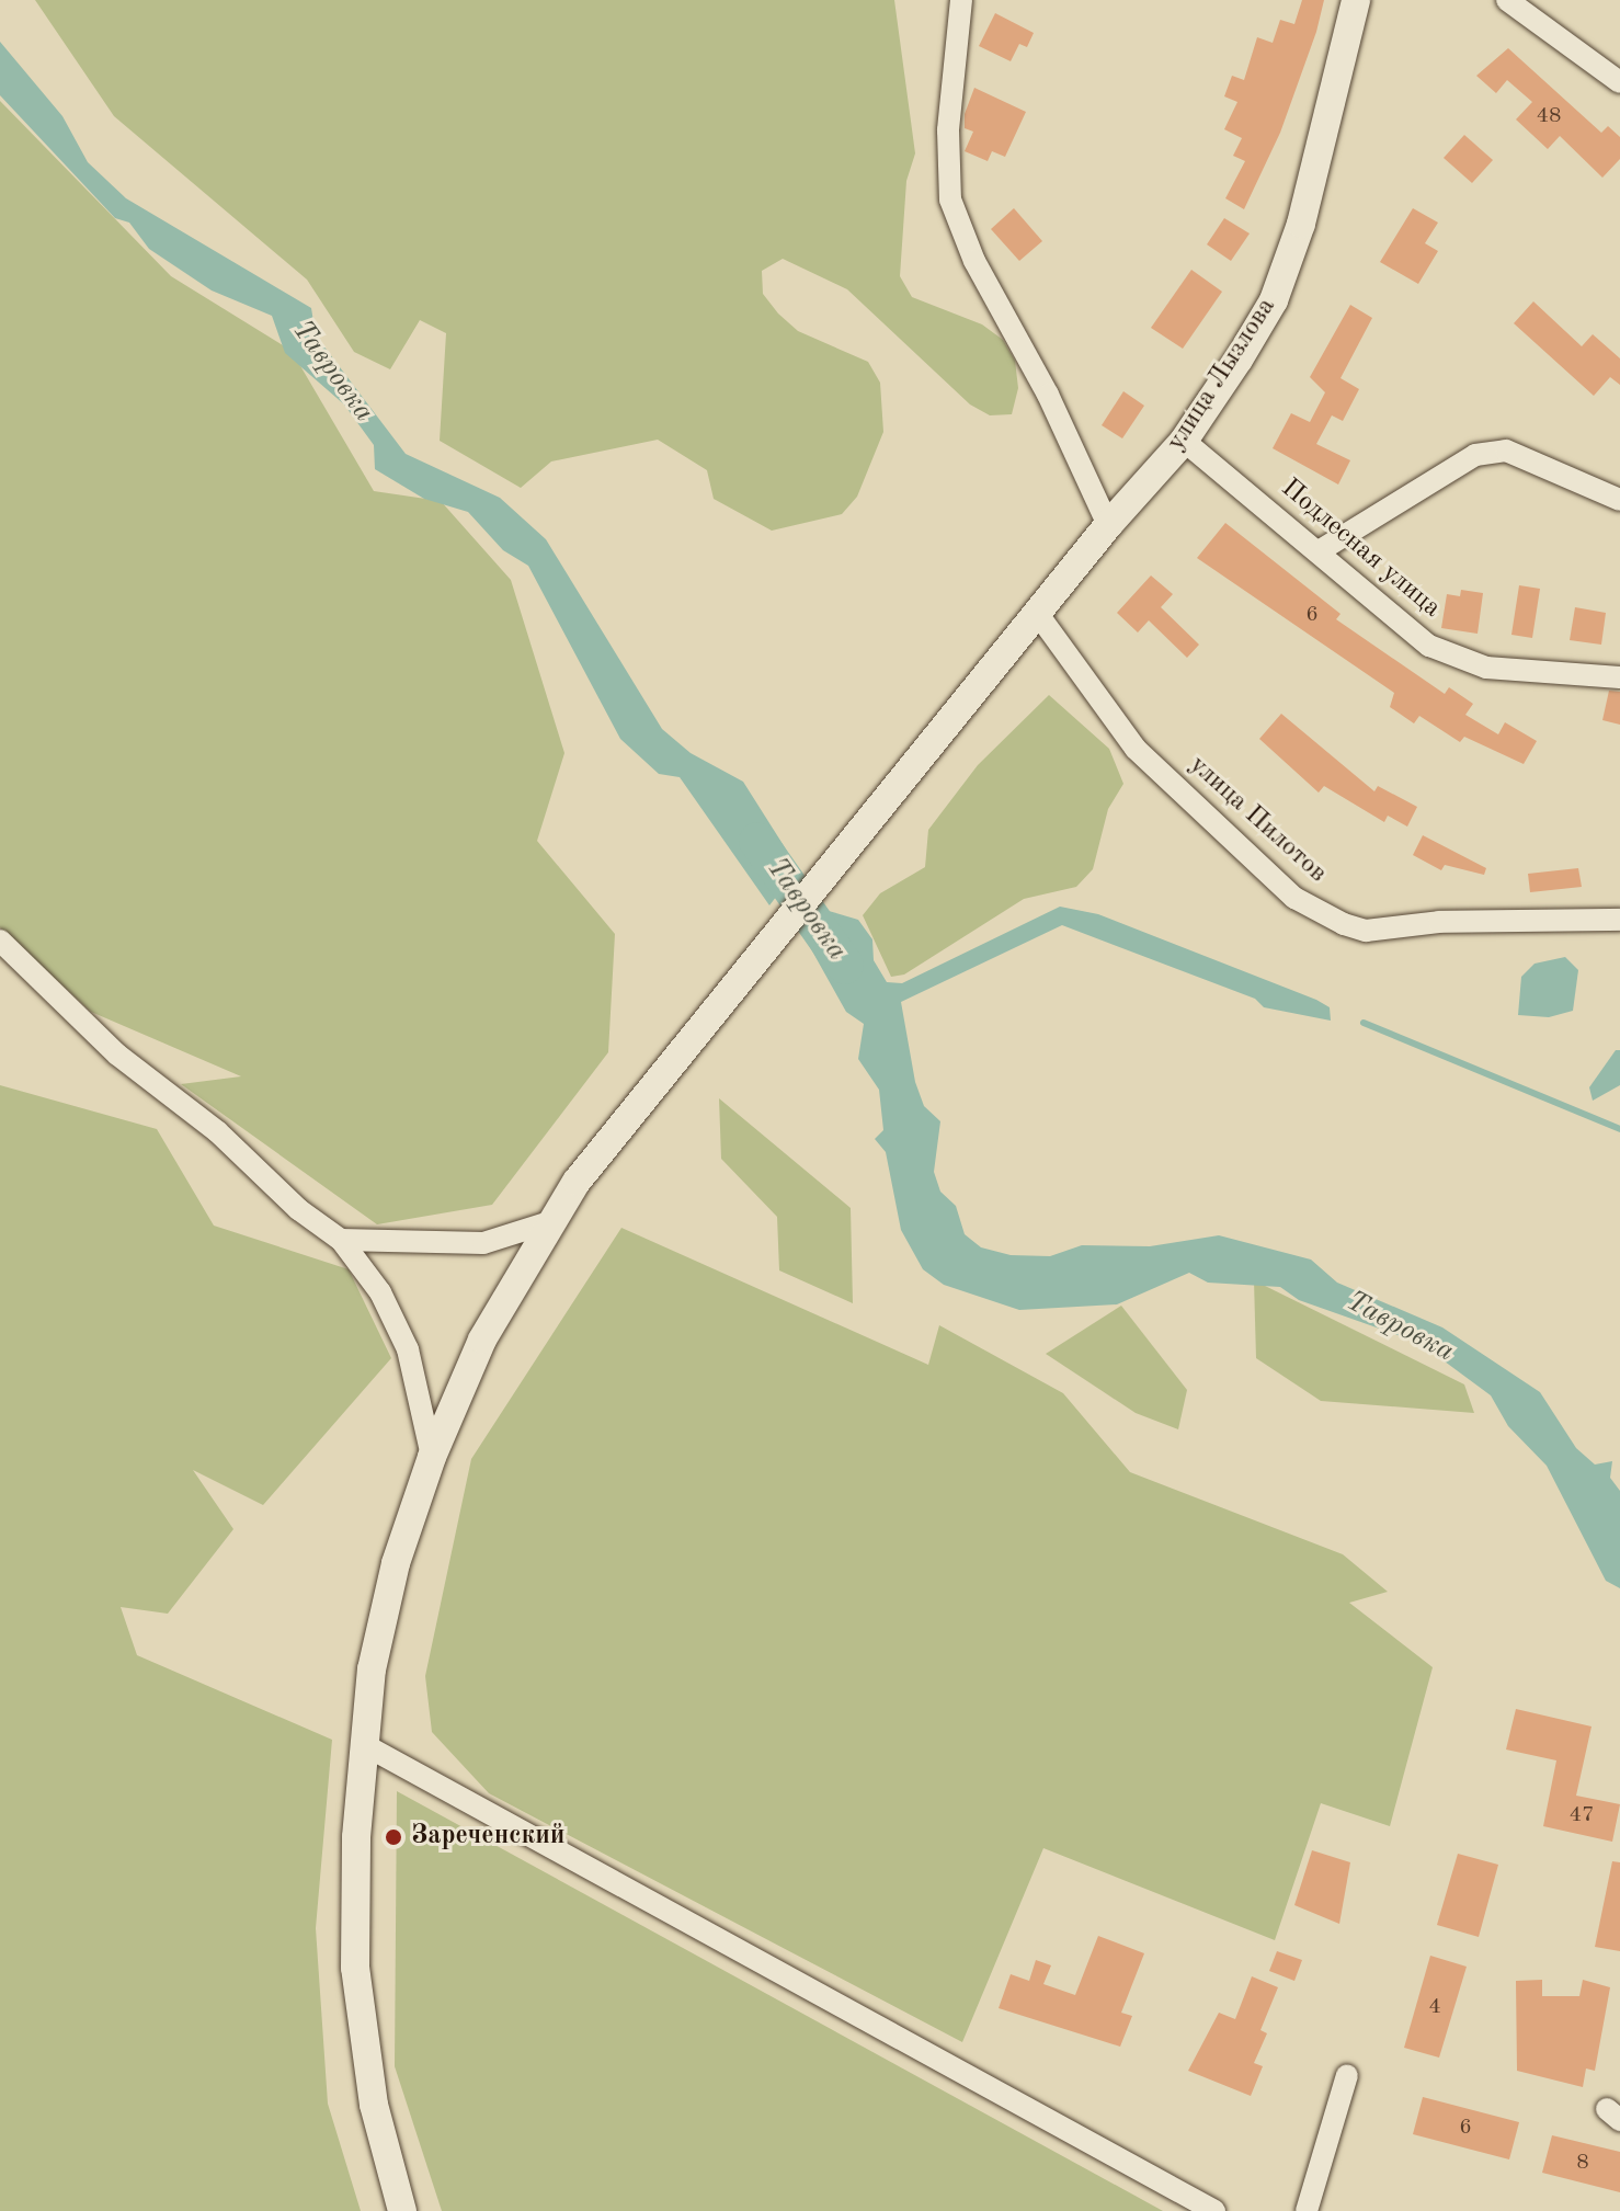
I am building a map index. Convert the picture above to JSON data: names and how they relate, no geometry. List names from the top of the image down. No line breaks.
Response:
{"streets":{"street":["улица Лызлова","Подлесная улица","улица Пилотов"]},"crossings":[["улица Лызлова","Подлесная улица"],["улица Лызлова","улица Пилотов"]],"water":["Тавровка"],"places":["Зареченский"],"house_numbers":["48","6","47","4","6","8"]}
